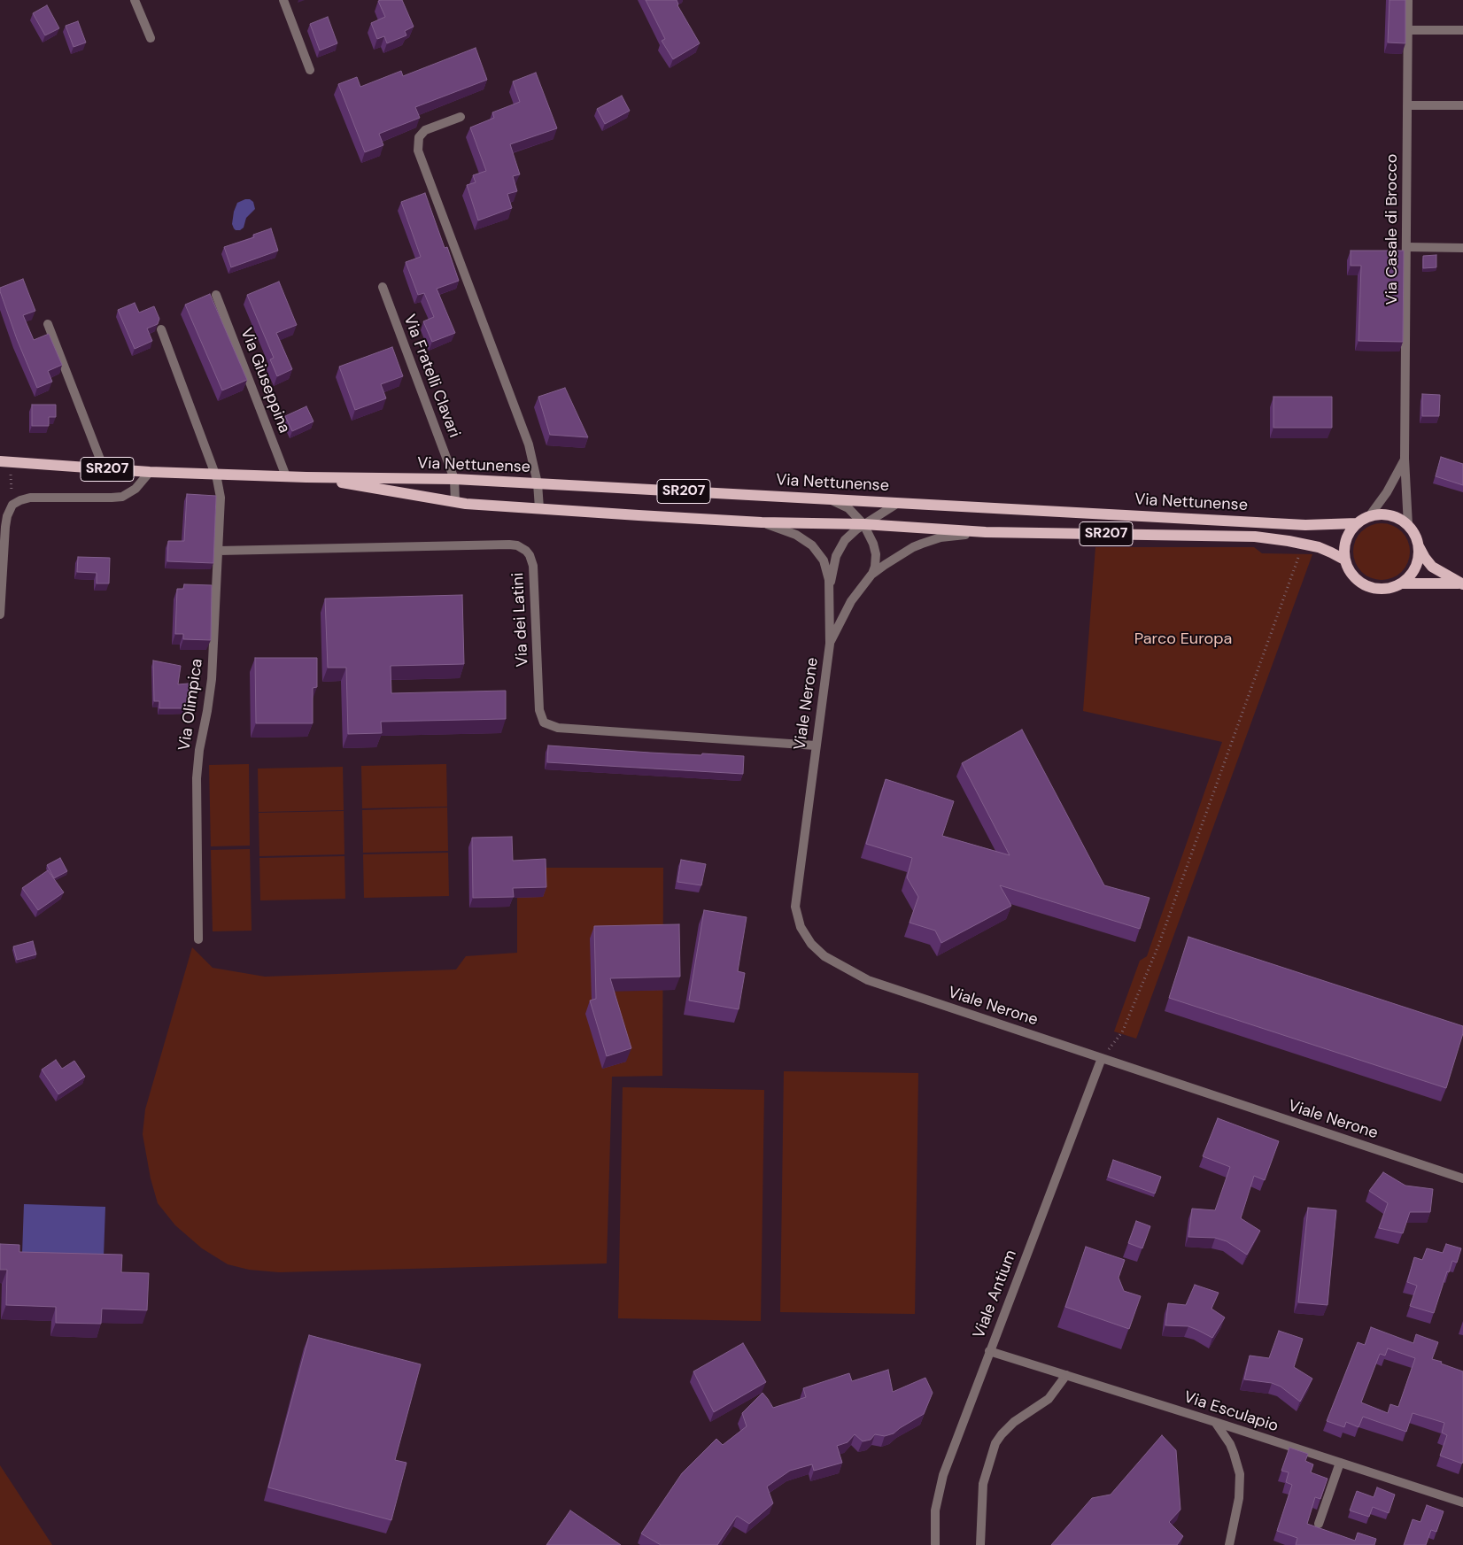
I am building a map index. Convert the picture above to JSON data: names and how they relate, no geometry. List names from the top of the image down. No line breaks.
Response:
{"streets":{"main road":["Via Nettunense","SR207"],"street":["Via Casale di Brocco","Via Fratelli Clavari","Via Giuseppina","Via dei Latini","Viale Nerone","Via Olimpica","Viale Antium","Via Esculapio"]},"crossings":[["Via Casale di Brocco","Via Nettunense"],["Via Fratelli Clavari","Via Nettunense"],["Via Giuseppina","Via Nettunense"],["Via Nettunense","Viale Nerone"],["Via Nettunense","Via Olimpica"],["Via dei Latini","Viale Nerone"],["Via dei Latini","Via Olimpica"],["Viale Nerone","Viale Antium"],["Viale Antium","Via Esculapio"]],"parks":["Parco Europa"]}
